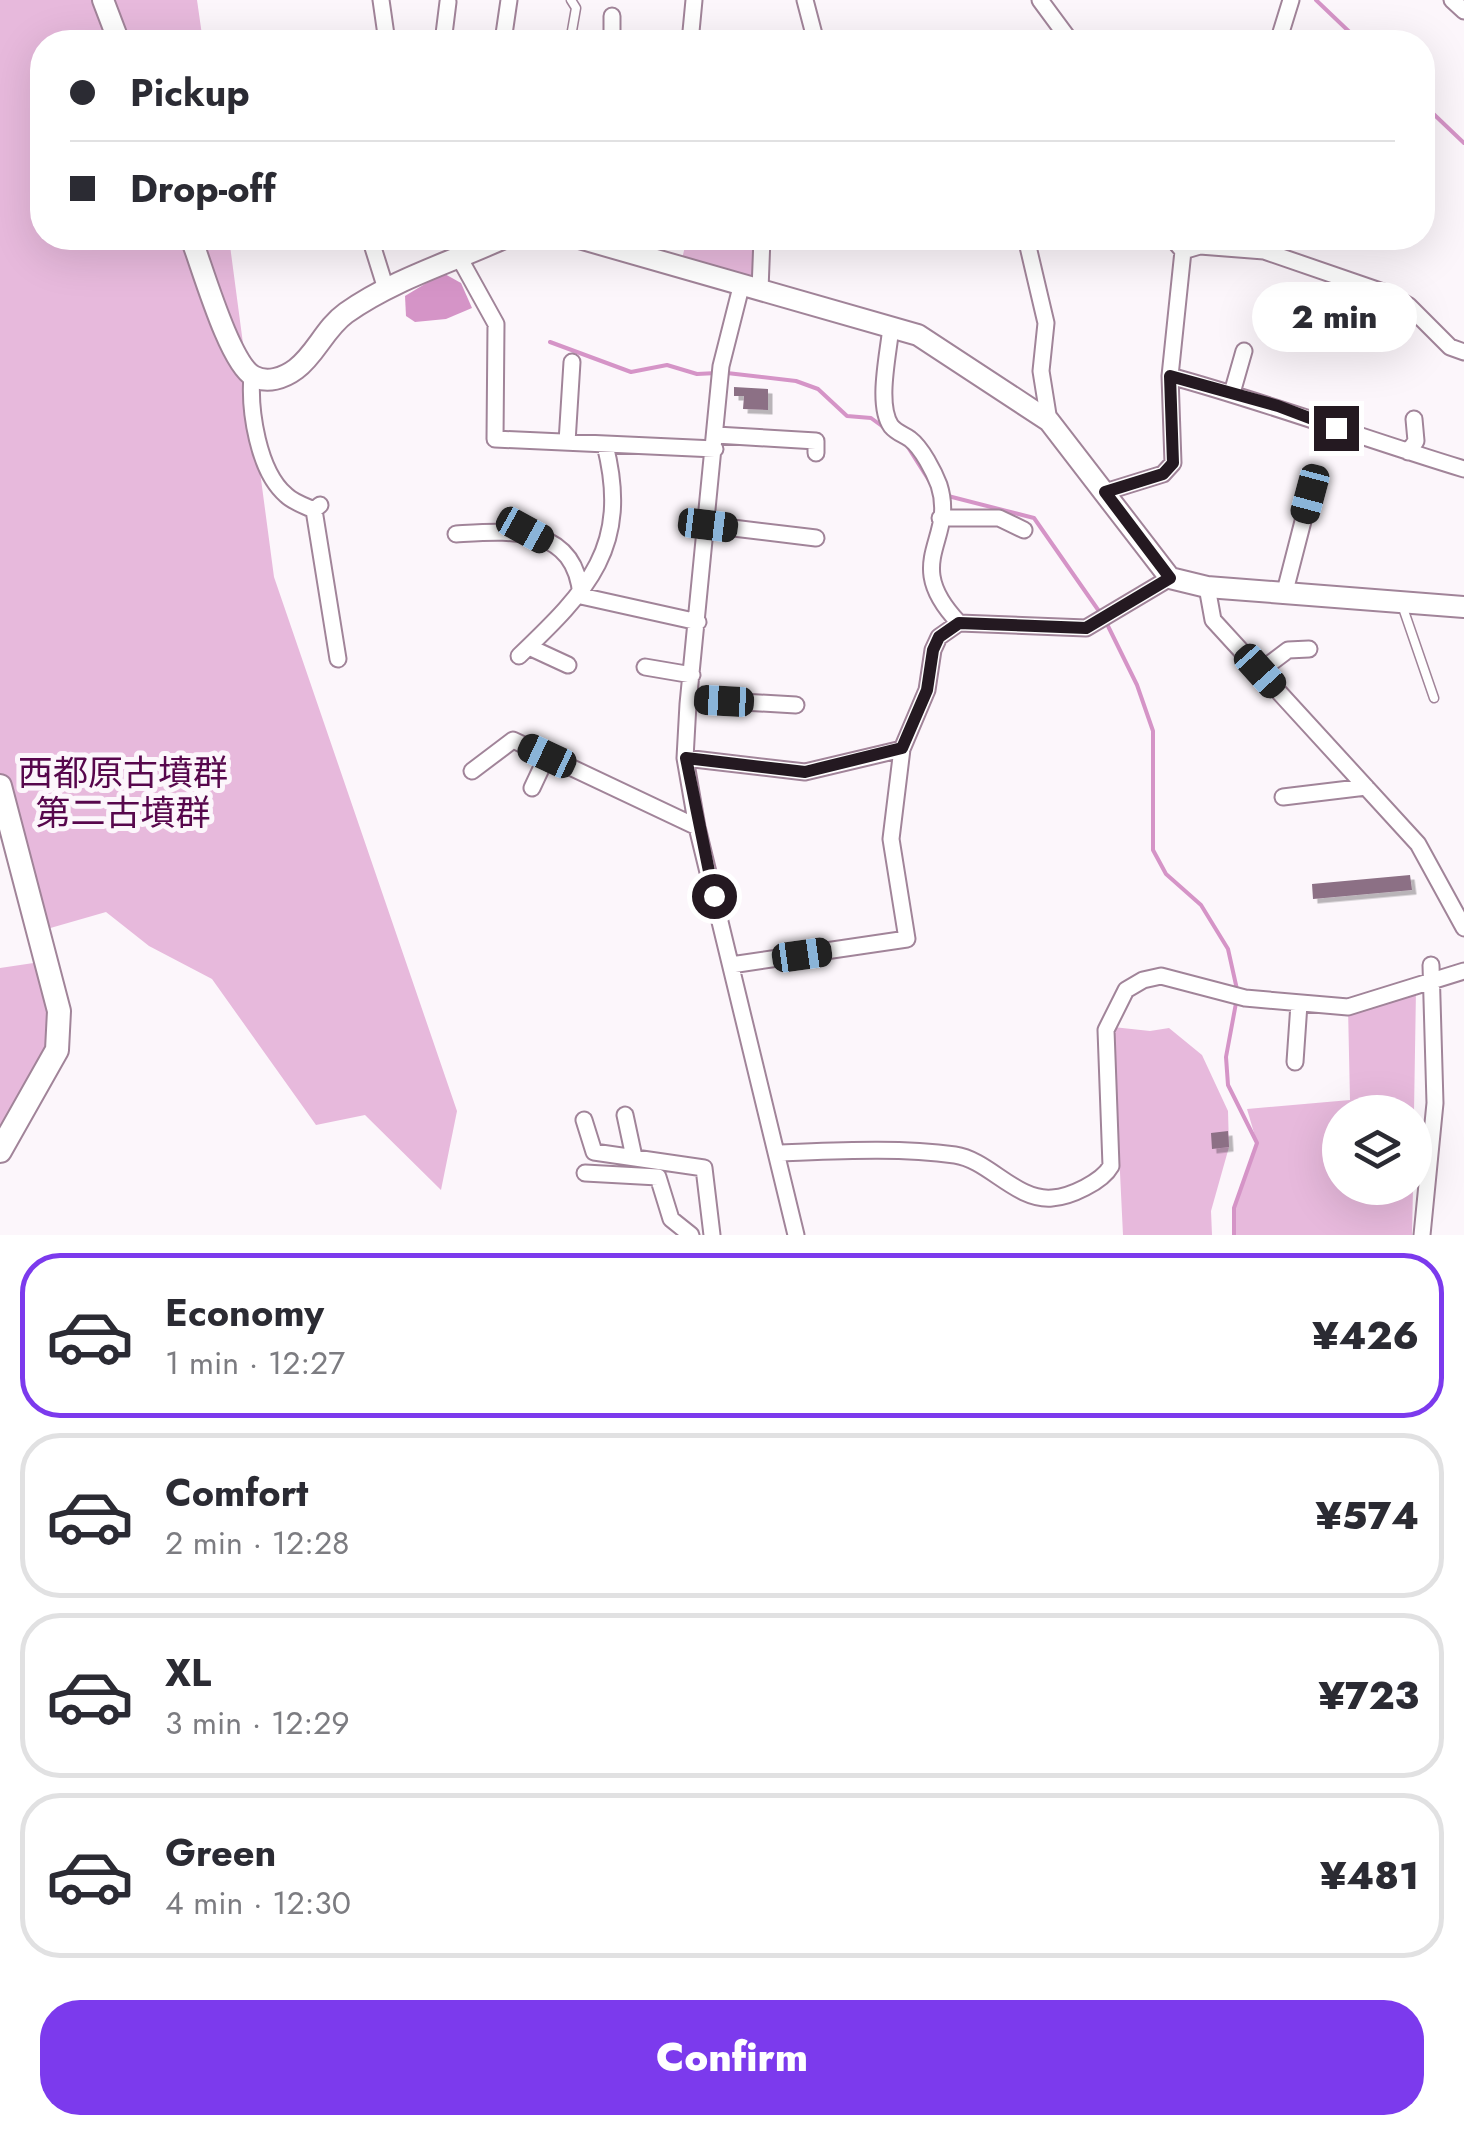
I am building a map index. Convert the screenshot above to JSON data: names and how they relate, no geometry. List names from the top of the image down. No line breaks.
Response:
{"parks":["西都原古墳群 第二古墳群"],"page":{"banner":["Pickup","Drop-off"],"bubble":"2 min","list":[{"name":"Economy","note":"1 min · 12:27","value":"¥426"},{"name":"Comfort","note":"2 min · 12:28","value":"¥574"},{"name":"XL","note":"3 min · 12:29","value":"¥723"},{"name":"Green","note":"4 min · 12:30","value":"¥481"}],"buttons":"Confirm"}}
